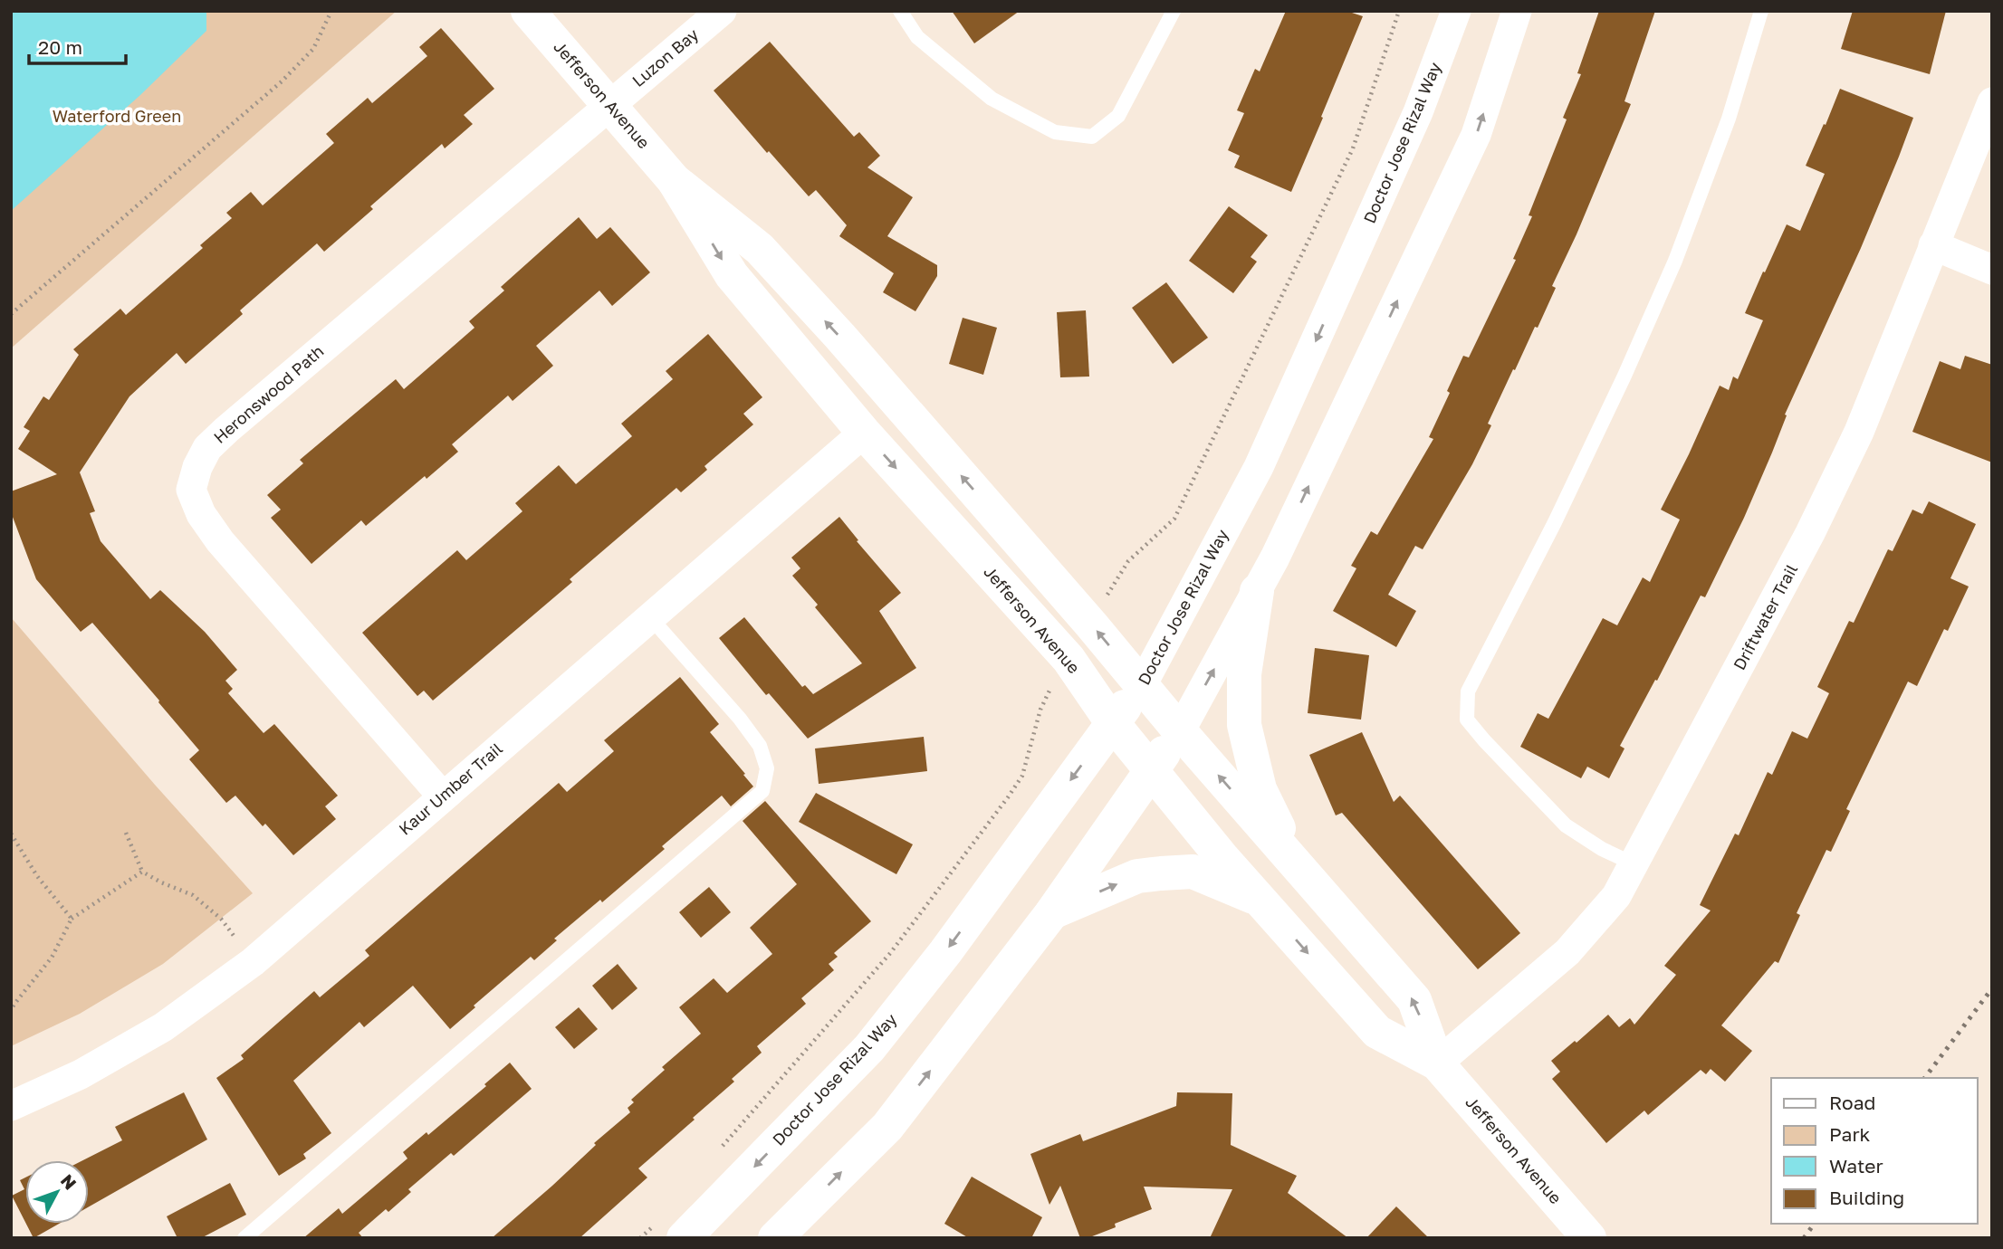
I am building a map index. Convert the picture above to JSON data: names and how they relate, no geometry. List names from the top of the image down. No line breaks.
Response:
{"streets":{"street":["Luzon Bay","Jefferson Avenue","Doctor Jose Rizal Way","Heronswood Path","Driftwater Trail","Kaur Umber Trail"]},"crossings":[["Luzon Bay","Jefferson Avenue"],["Luzon Bay","Heronswood Path"],["Jefferson Avenue","Doctor Jose Rizal Way"],["Jefferson Avenue","Heronswood Path"],["Jefferson Avenue","Driftwater Trail"],["Jefferson Avenue","Kaur Umber Trail"],["Heronswood Path","Kaur Umber Trail"]],"parks":["Waterford Green"],"legend":["Road","Park","Water","Building"],"scale_bar":"20 m","north":"top right"}
